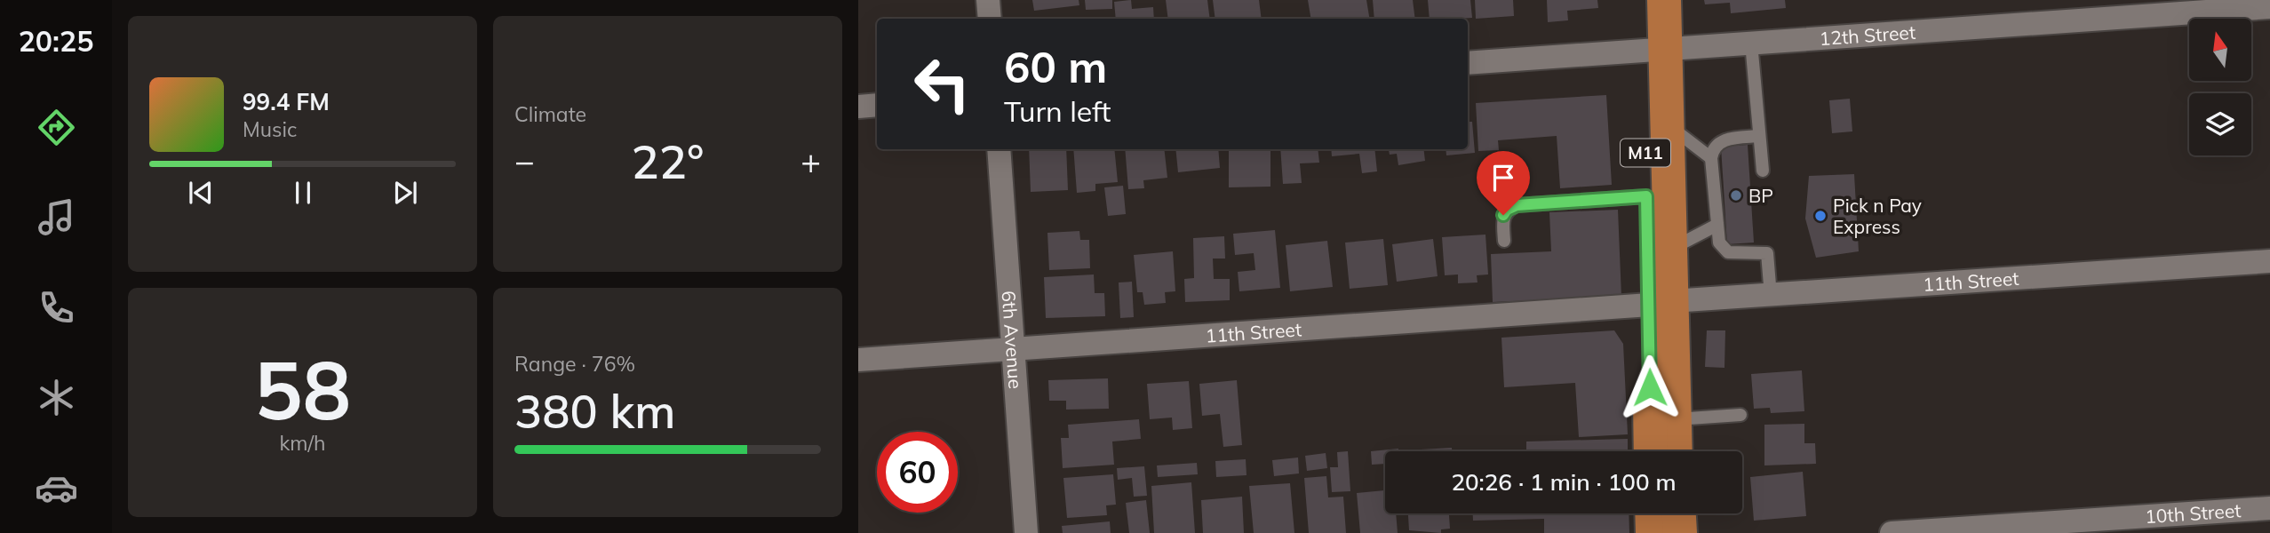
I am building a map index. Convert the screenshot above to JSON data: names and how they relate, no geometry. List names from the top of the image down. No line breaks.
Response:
{"streets":{"main road":["M11"],"street":["12th Street","11th Street","6th Avenue","10th Street"]},"crossings":[["12th Street","M11"],["M11","11th Street"],["11th Street","6th Avenue"]],"places":["BP","Pick n Pay Express"],"north":"top","page":{"tabs":"20:25","tile":["Climate",["58","km/h"],["Range · 76%","380 km"]],"turn":["60 m","Turn left"],"song":["99.4 FM","Music"],"heat":["−","22°","+"],"limit":"60","trip":"20:26 · 1 min · 100 m"}}
